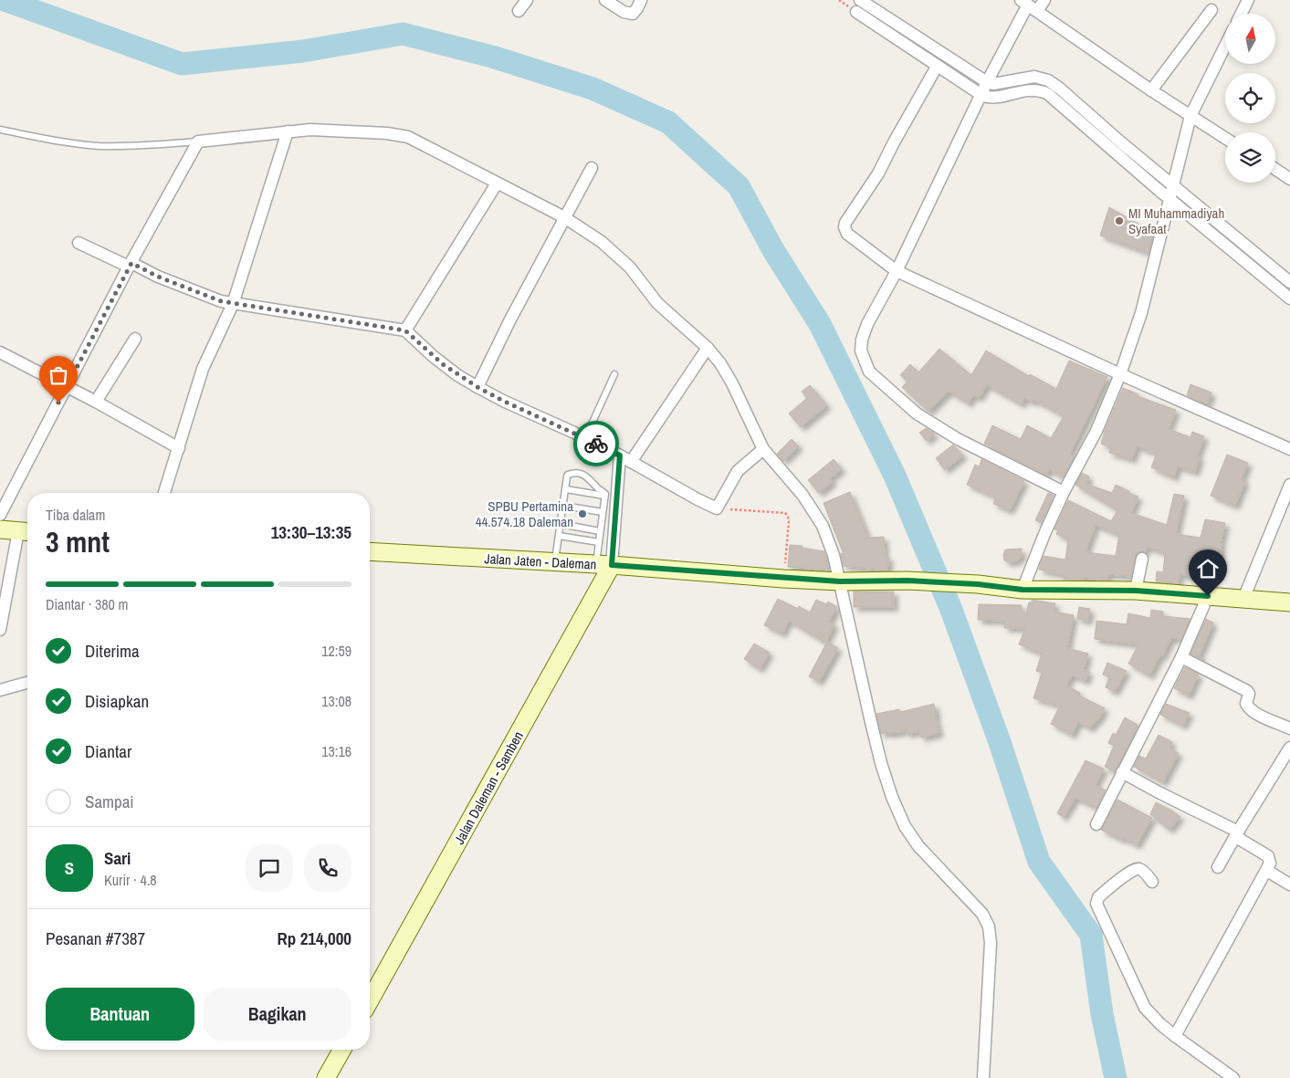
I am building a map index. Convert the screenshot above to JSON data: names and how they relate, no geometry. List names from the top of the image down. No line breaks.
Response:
{"streets":{"main road":["Jalan Jaten - Daleman","Jalan Daleman - Samben"]},"crossings":[["Jalan Jaten - Daleman","Jalan Daleman - Samben"]],"places":["MI Muhammadiyah Syafaat","SPBU Pertamina 44.574.18 Daleman"],"north":"top","page":{"heading":["3 mnt","Tiba dalam","13:30–13:35"],"panel":["Sari","Kurir · 4.8","Pesanan #7387","Rp 214,000"],"bar":"Diantar · 380 m","list":[["Diterima","12:59"],["Disiapkan","13:08"],["Diantar","13:16"],"Sampai"],"round":"S","buttons":["Bantuan","Bagikan"]}}
